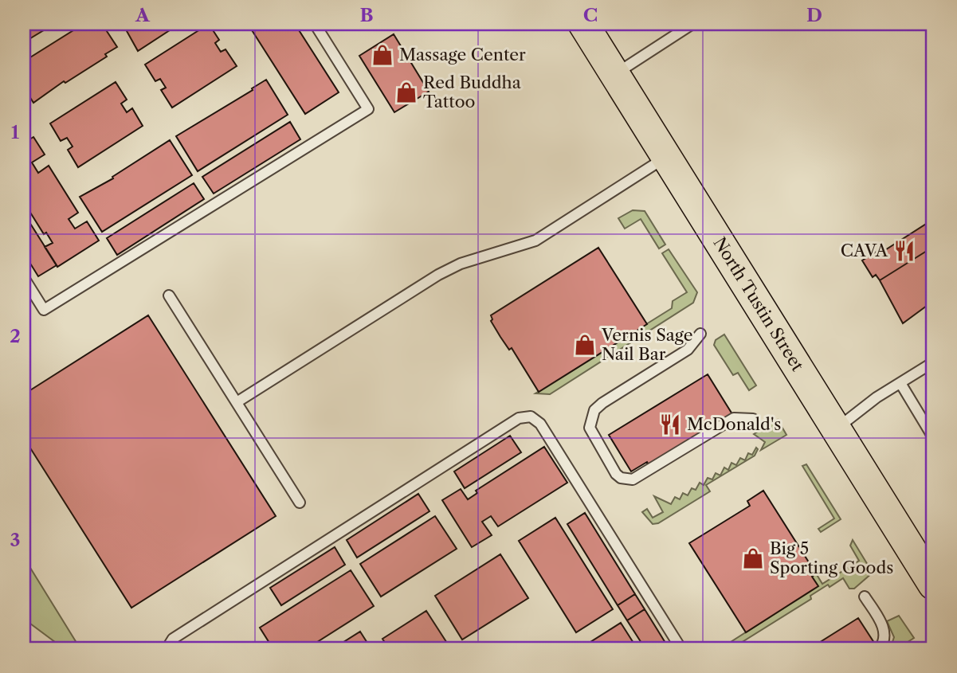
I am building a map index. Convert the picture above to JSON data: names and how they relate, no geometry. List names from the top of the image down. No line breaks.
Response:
{"streets":{"main road":["North Tustin Street"]},"places":{"shop":["Massage Center","Red Buddha Tattoo","Vernis Sage Nail Bar","Big 5 Sporting Goods"],"restaurant":["CAVA","McDonald's"]},"grid":{"columns":["A","B","C","D"],"rows":["1","2","3"]}}
